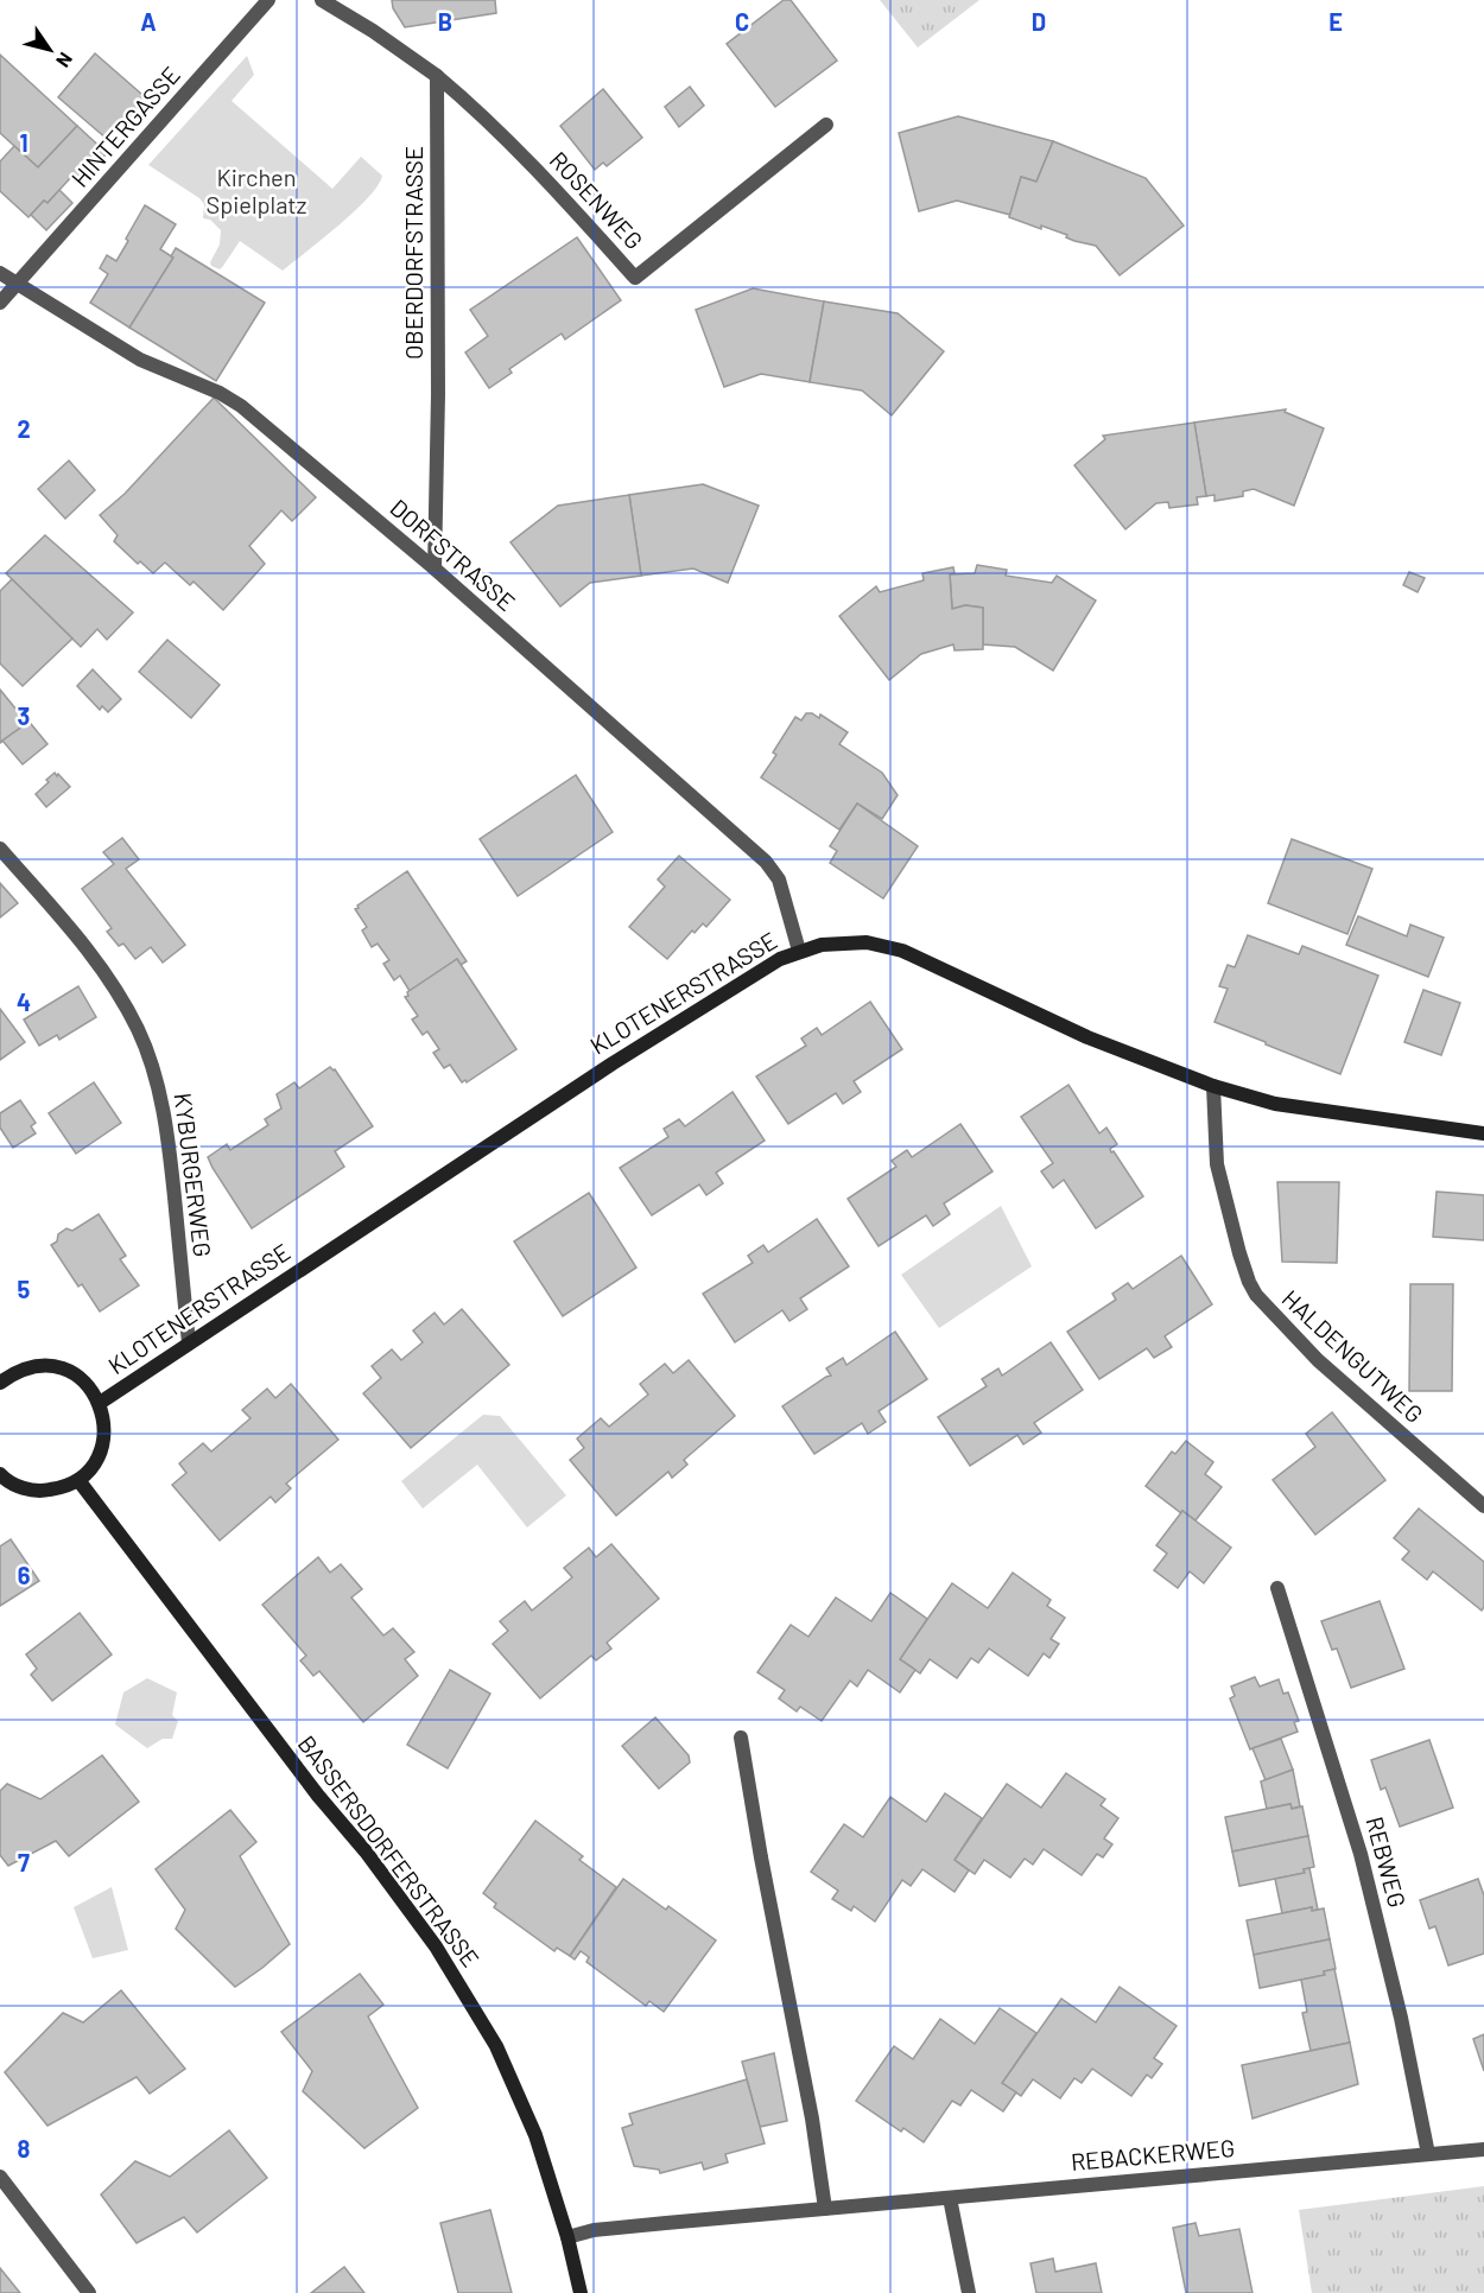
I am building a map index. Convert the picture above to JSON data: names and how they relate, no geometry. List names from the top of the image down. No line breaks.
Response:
{"streets":{"street":["HINTERGASSE","ROSENWEG","OBERDORFSTRASSE","DORFSTRASSE","KLOTENERSTRASSE","KYBURGERWEG","HALDENGUTWEG","BASSERSDORFERSTRASSE","REBWEG","REBACKERWEG"]},"crossings":[["HINTERGASSE","DORFSTRASSE"],["ROSENWEG","OBERDORFSTRASSE"],["OBERDORFSTRASSE","DORFSTRASSE"],["DORFSTRASSE","KLOTENERSTRASSE"],["KLOTENERSTRASSE","KYBURGERWEG"],["KLOTENERSTRASSE","HALDENGUTWEG"],["BASSERSDORFERSTRASSE","REBACKERWEG"],["REBWEG","REBACKERWEG"]],"parks":["Kirchen Spielplatz"],"north":"bottom right","grid":{"columns":["A","B","C","D","E"],"rows":["1","2","3","4","5","6","7","8"]}}
